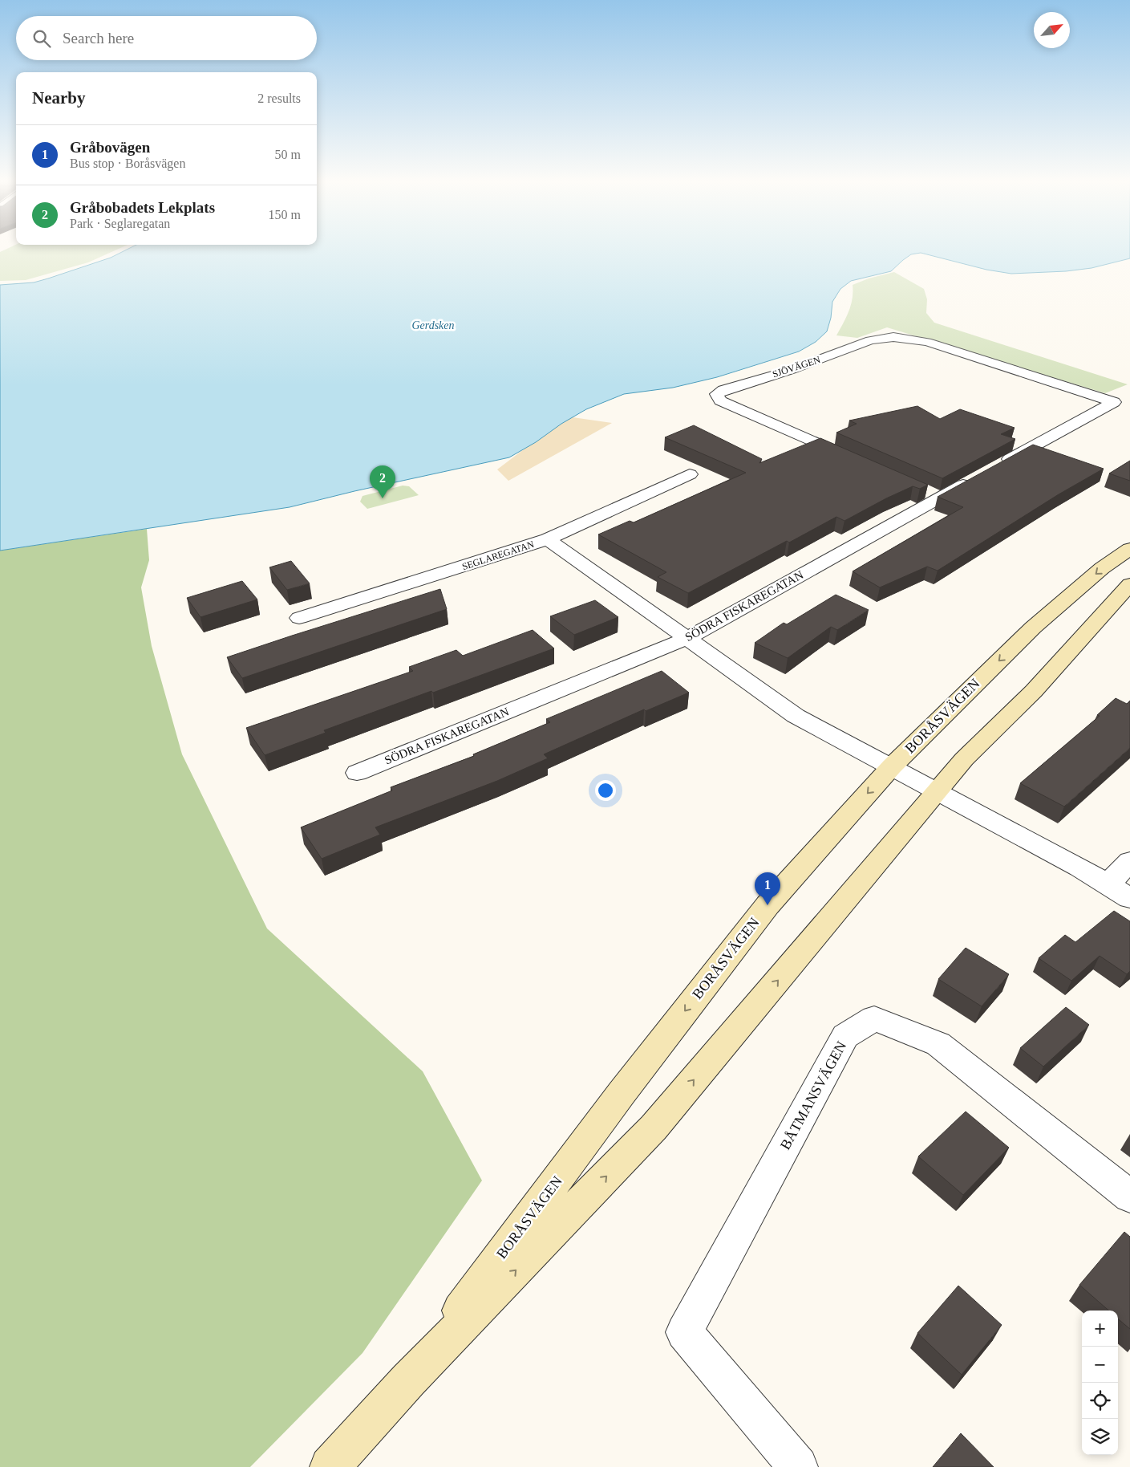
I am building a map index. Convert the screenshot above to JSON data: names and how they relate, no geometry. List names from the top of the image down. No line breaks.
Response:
{"streets":{"main road":["BORÅSVÄGEN"],"street":["SJÖVÄGEN","SEGLAREGATAN","SÖDRA FISKAREGATAN","BÅTMANSVÄGEN"]},"crossings":[["SJÖVÄGEN","SÖDRA FISKAREGATAN"]],"water":["Gerdsken"],"north":"top right","page":{"search":"Search here","heading":["Nearby","2 results"],"list":[{"mark":"1","name":"Gråbovägen","note":"Bus stop · Boråsvägen","value":"50 m"},{"mark":"2","name":"Gråbobadets Lekplats","note":"Park · Seglaregatan","value":"150 m"}],"pins":["2","1"],"map_buttons":["+","−"]}}
